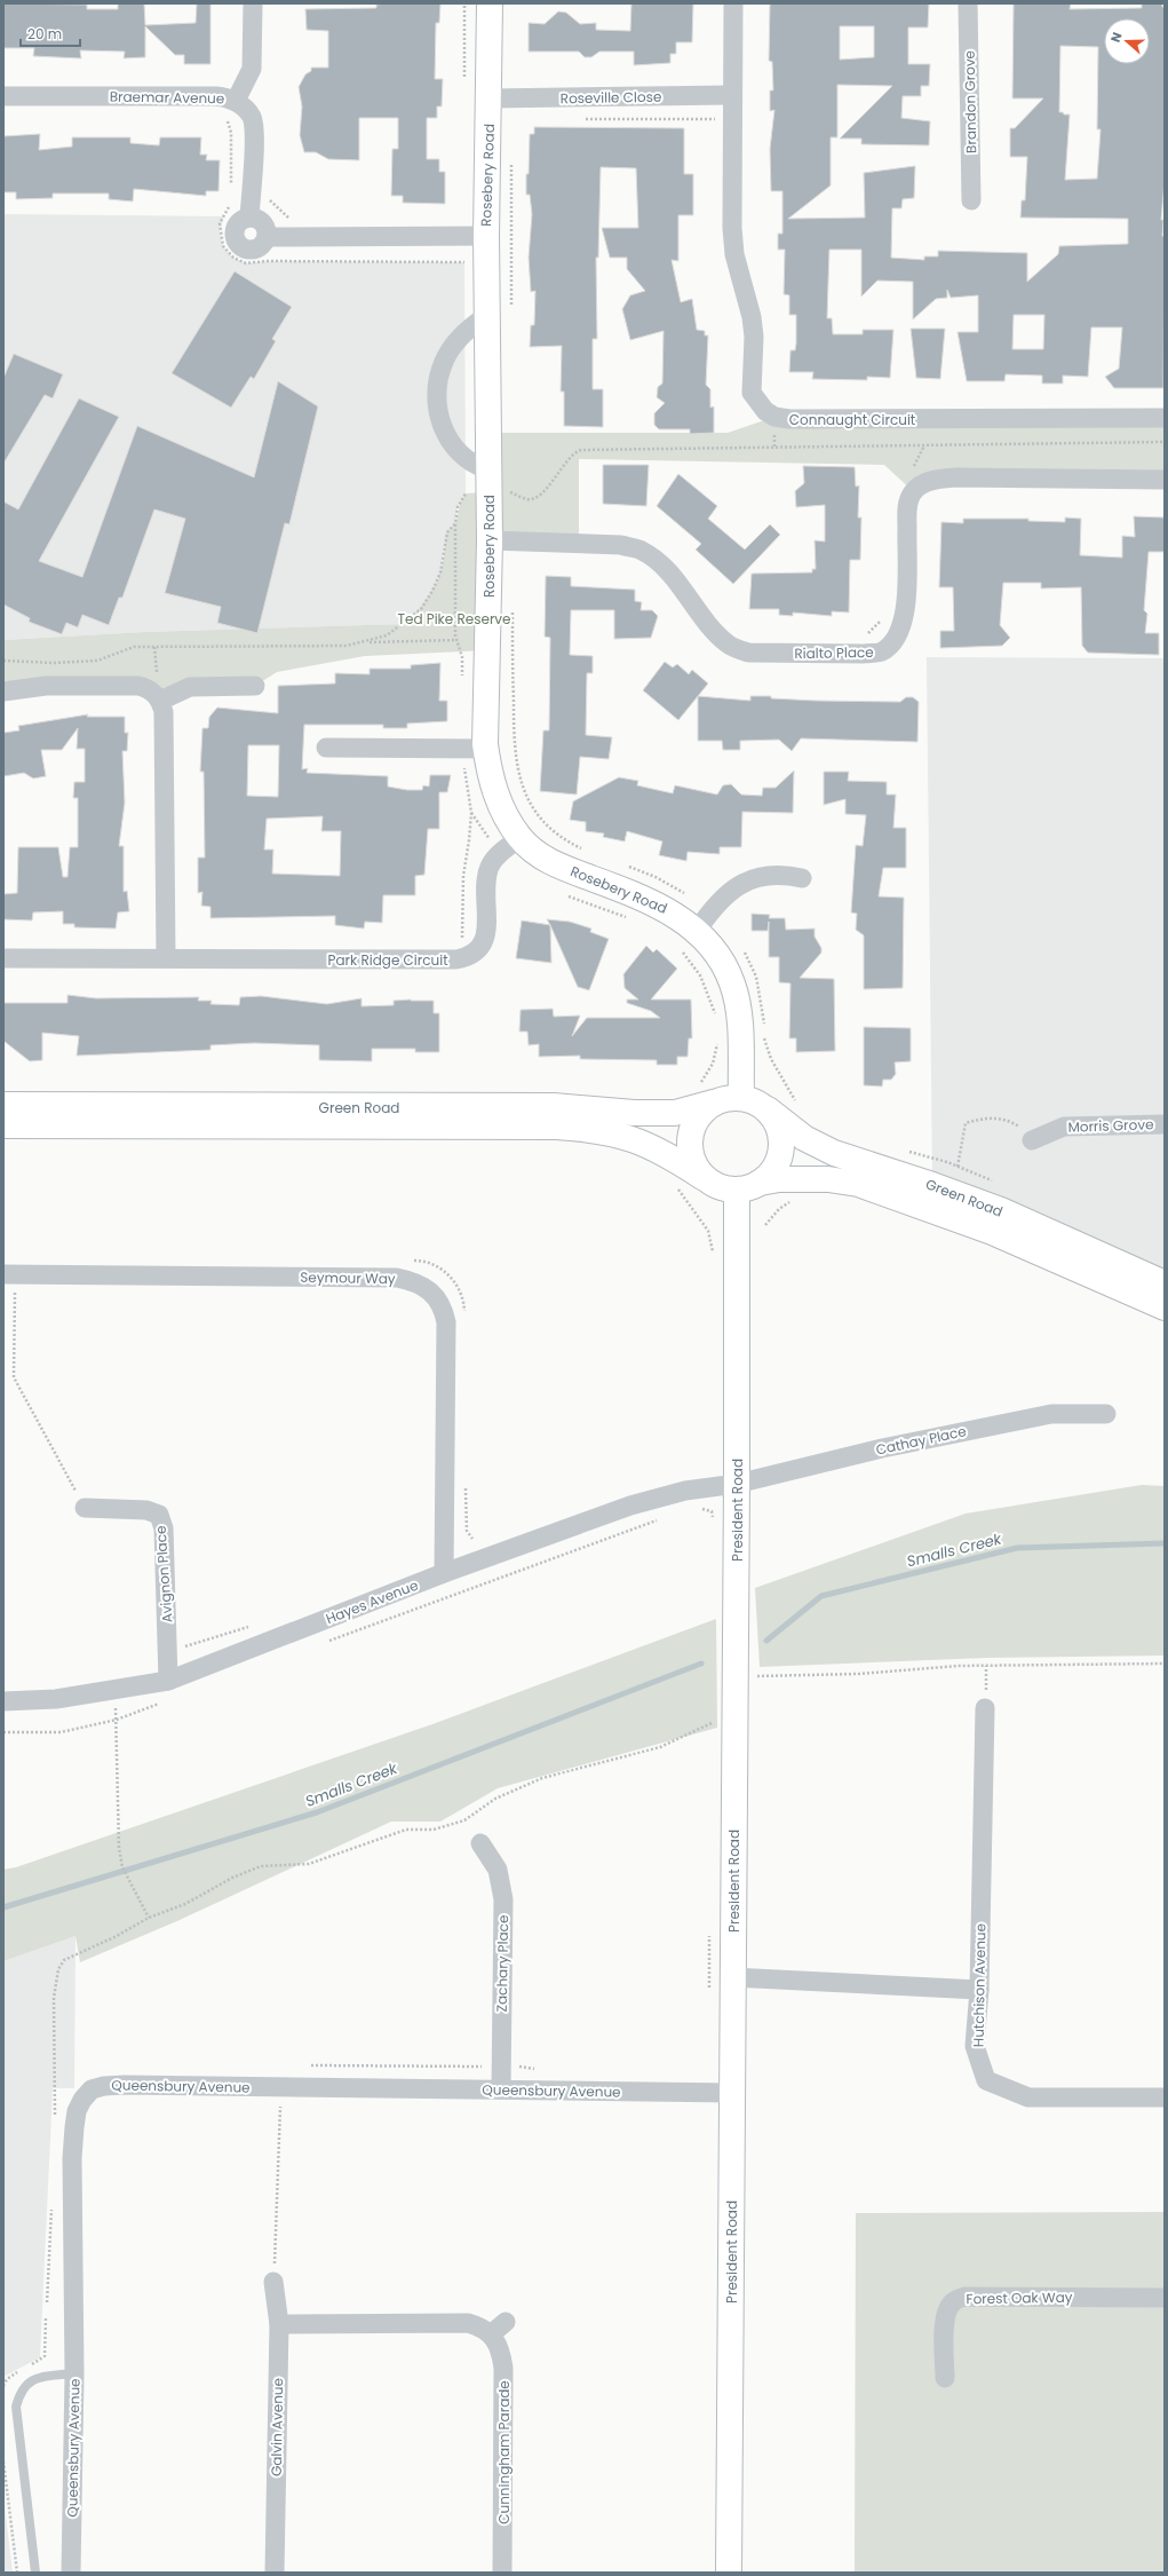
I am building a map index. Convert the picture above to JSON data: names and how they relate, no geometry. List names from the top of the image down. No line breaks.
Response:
{"streets":{"street":["Braemar Avenue","Roseville Close","Brandon Grove","Rosebery Road","Connaught Circuit","Rialto Place","Park Ridge Circuit","Green Road","Morris Grove","Seymour Way","Cathay Place","President Road","Avignon Place","Hayes Avenue","Zachary Place","Hutchison Avenue","Queensbury Avenue","Forest Oak Way","Galvin Avenue","Cunningham Parade"]},"crossings":[["Roseville Close","Rosebery Road"],["Roseville Close","Connaught Circuit"],["Rosebery Road","Rialto Place"],["Rosebery Road","Park Ridge Circuit"],["Rosebery Road","Green Road"],["Rosebery Road","President Road"],["Green Road","President Road"],["Seymour Way","Hayes Avenue"],["Cathay Place","President Road"],["Cathay Place","Hayes Avenue"],["President Road","Hayes Avenue"],["President Road","Queensbury Avenue"],["Avignon Place","Hayes Avenue"],["Zachary Place","Queensbury Avenue"]],"water":["Smalls Creek"],"parks":["Ted Pike Reserve"],"scale_bar":"20 m","north":"left"}
